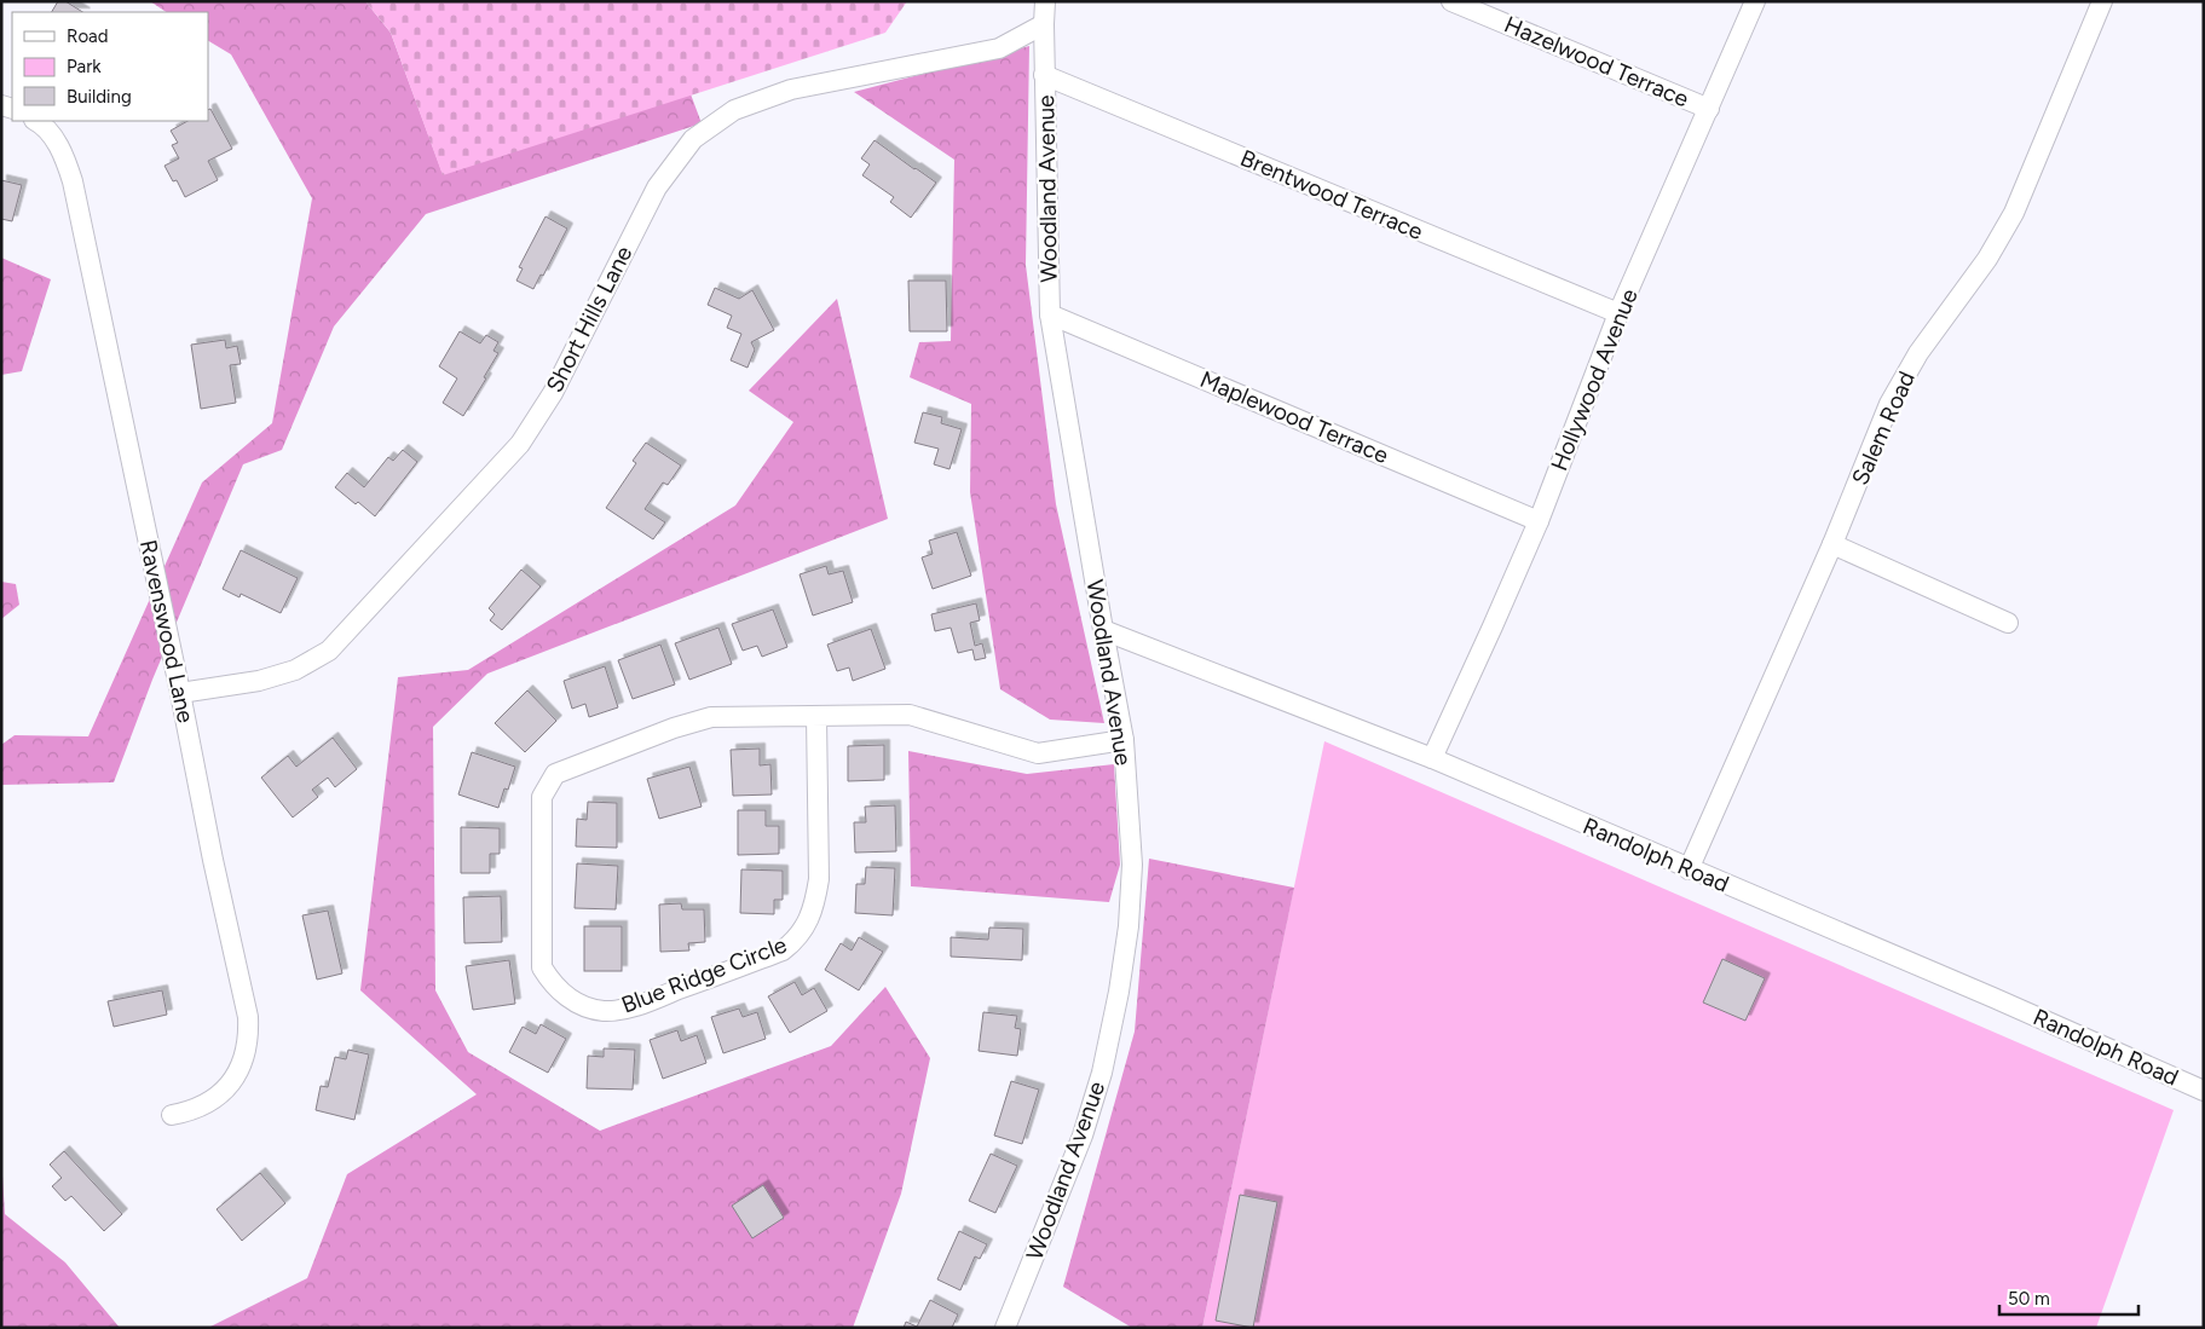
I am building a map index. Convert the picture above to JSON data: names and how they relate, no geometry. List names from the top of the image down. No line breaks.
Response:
{"streets":{"street":["Hazelwood Terrace","Woodland Avenue","Brentwood Terrace","Short Hills Lane","Hollywood Avenue","Maplewood Terrace","Salem Road","Ravenswood Lane","Randolph Road","Blue Ridge Circle"]},"crossings":[["Hazelwood Terrace","Hollywood Avenue"],["Woodland Avenue","Brentwood Terrace"],["Woodland Avenue","Short Hills Lane"],["Woodland Avenue","Maplewood Terrace"],["Woodland Avenue","Randolph Road"],["Woodland Avenue","Blue Ridge Circle"],["Brentwood Terrace","Hollywood Avenue"],["Short Hills Lane","Ravenswood Lane"],["Hollywood Avenue","Maplewood Terrace"],["Hollywood Avenue","Randolph Road"],["Salem Road","Randolph Road"]],"legend":["Road","Park","Building"],"scale_bar":"50 m"}
